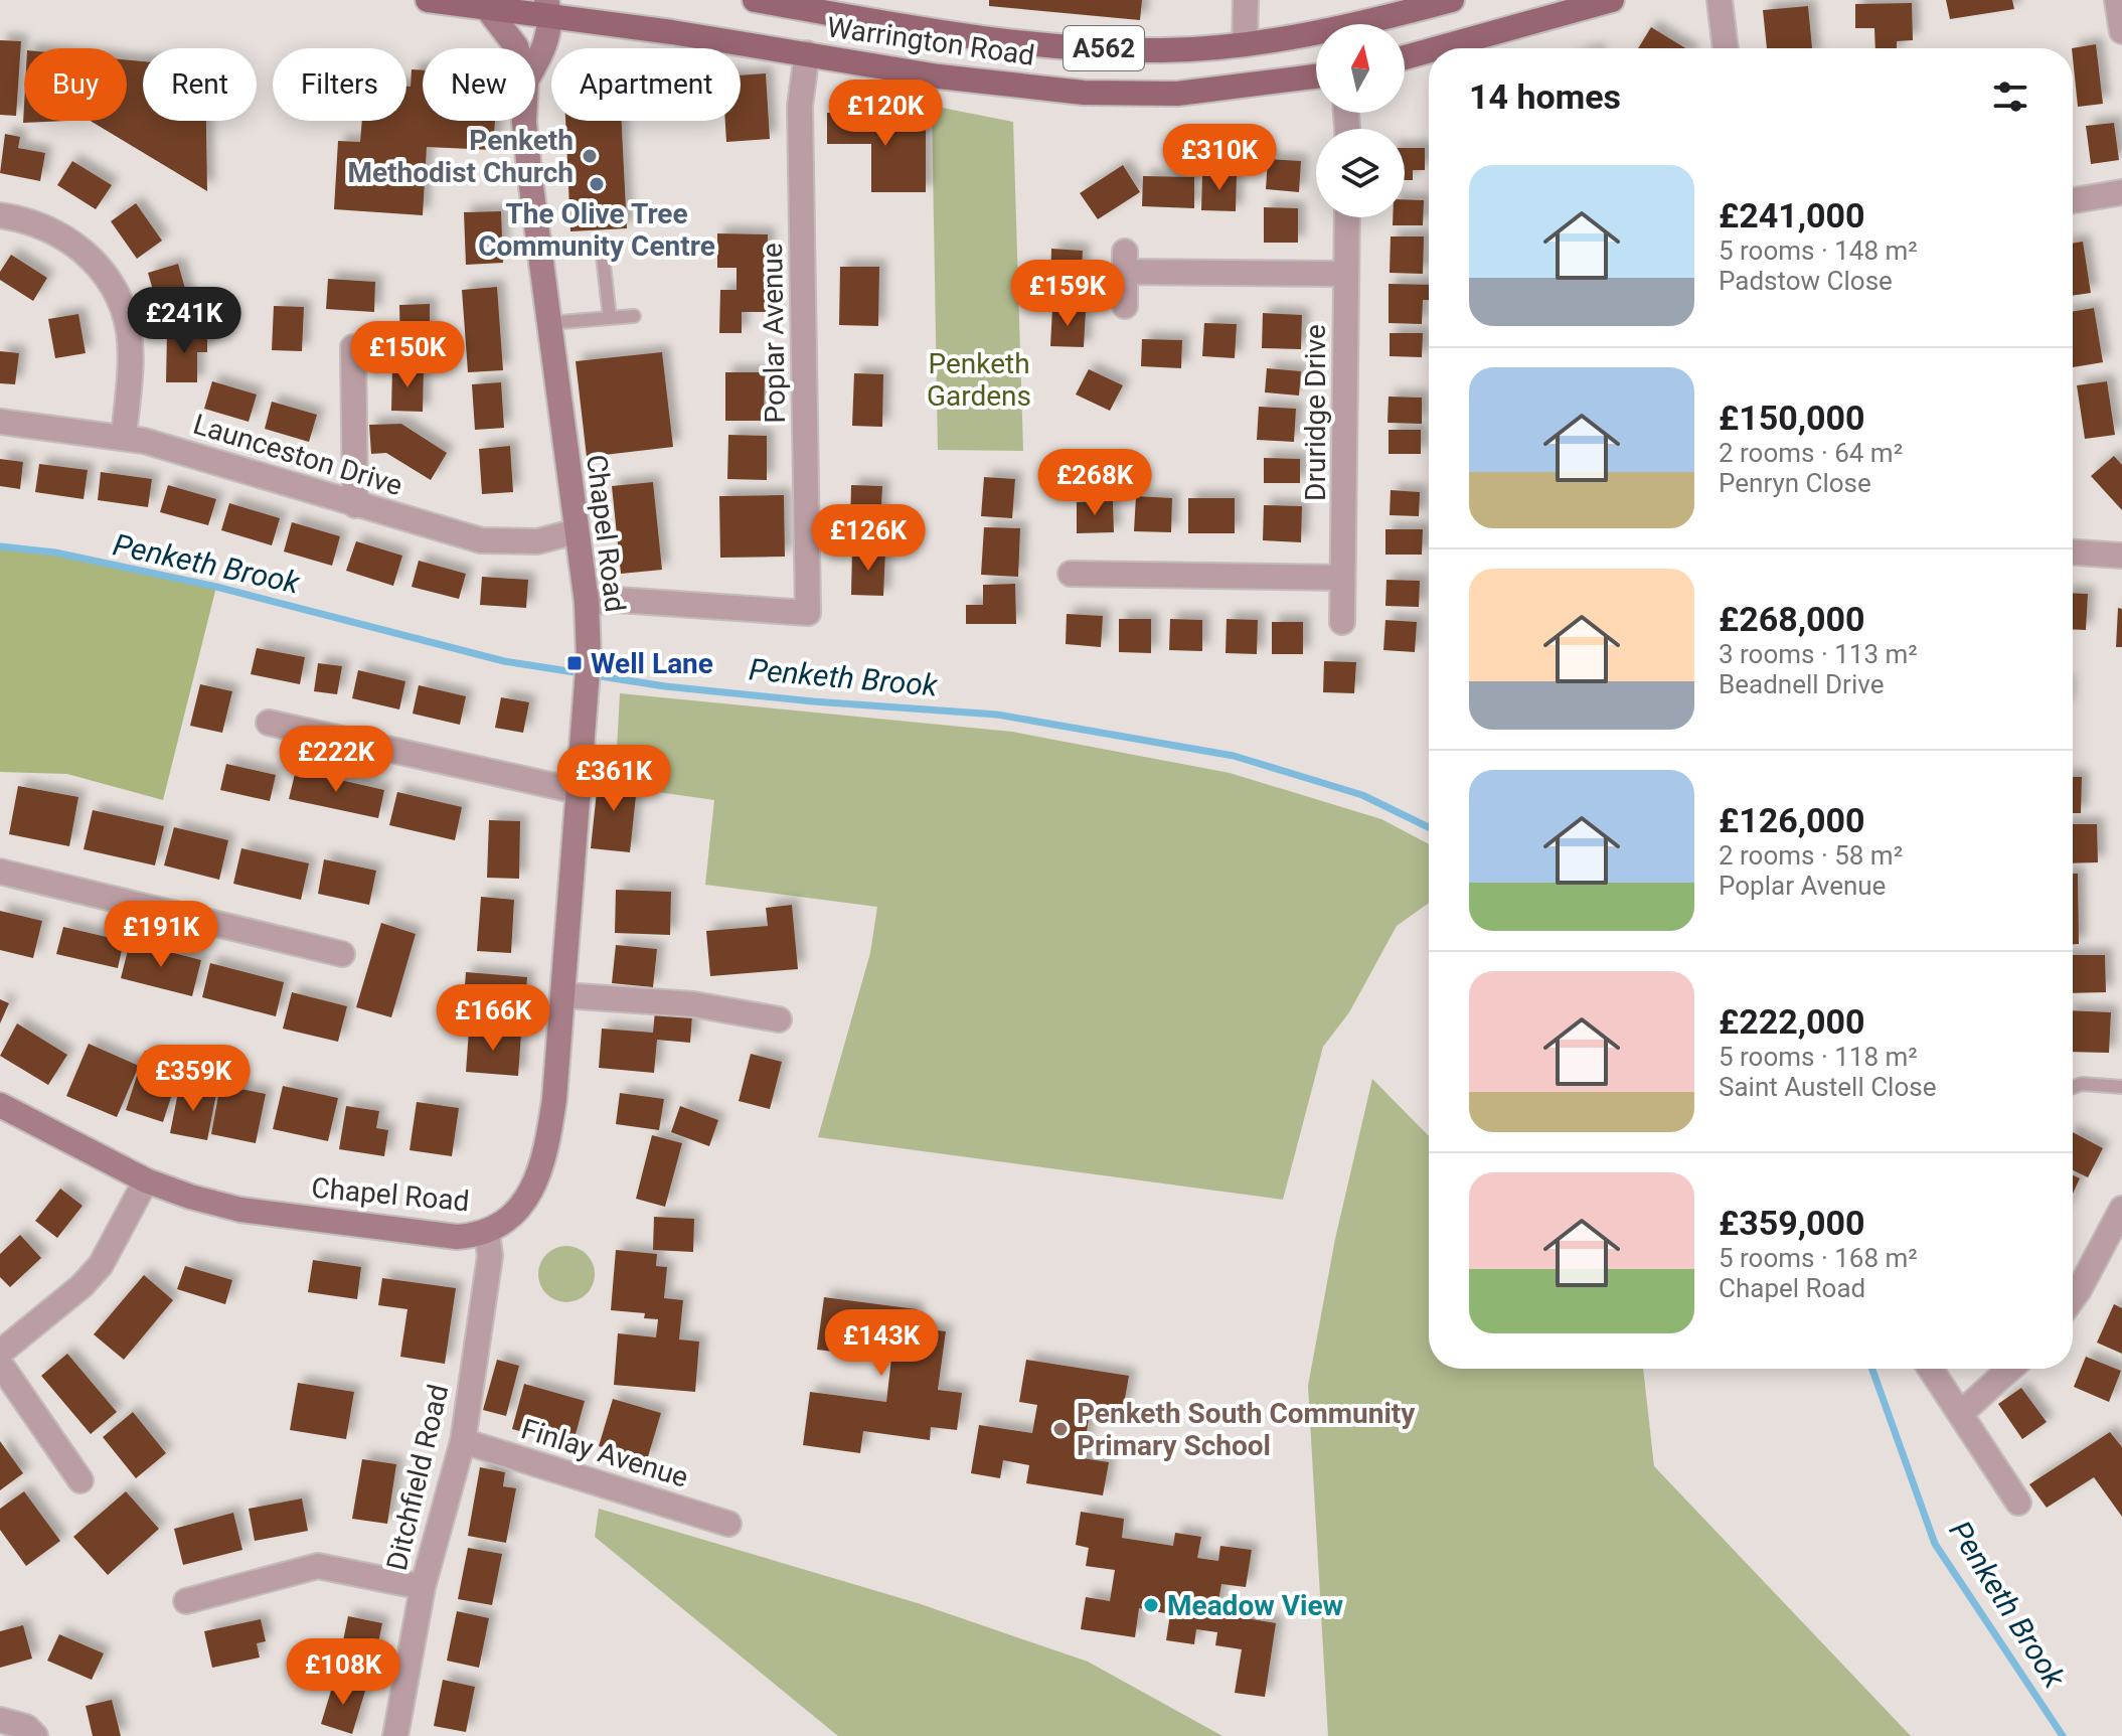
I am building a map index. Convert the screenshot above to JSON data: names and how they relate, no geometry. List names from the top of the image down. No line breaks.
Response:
{"streets":{"main road":["Warrington Road","A562"],"street":["Poplar Avenue","Druridge Drive","Launceston Drive","Chapel Road","Finlay Avenue","Ditchfield Road"]},"crossings":[["Warrington Road","Poplar Avenue"],["Warrington Road","Chapel Road"],["Poplar Avenue","Chapel Road"],["Launceston Drive","Chapel Road"],["Chapel Road","Ditchfield Road"],["Finlay Avenue","Ditchfield Road"]],"water":["Penketh Brook"],"parks":["Penketh Gardens"],"places":{"other":["Penketh Methodist Church","The Olive Tree Community Centre","Penketh South Community Primary School","Meadow View"],"transit":["Well Lane"]},"north":"top","page":{"chip":["Buy","Rent","Filters","New","Apartment"],"heading":"14 homes","price":["£120K","£310K","£159K","£241K","£150K","£268K","£126K","£222K","£361K","£191K","£166K","£359K","£143K","£108K"],"list":[{"name":"£241,000","note":"5 rooms · 148 m² · Padstow Close"},{"name":"£150,000","note":"2 rooms · 64 m² · Penryn Close"},{"name":"£268,000","note":"3 rooms · 113 m² · Beadnell Drive"},{"name":"£126,000","note":"2 rooms · 58 m² · Poplar Avenue"},{"name":"£222,000","note":"5 rooms · 118 m² · Saint Austell Close"},{"name":"£359,000","note":"5 rooms · 168 m² · Chapel Road"}]}}
